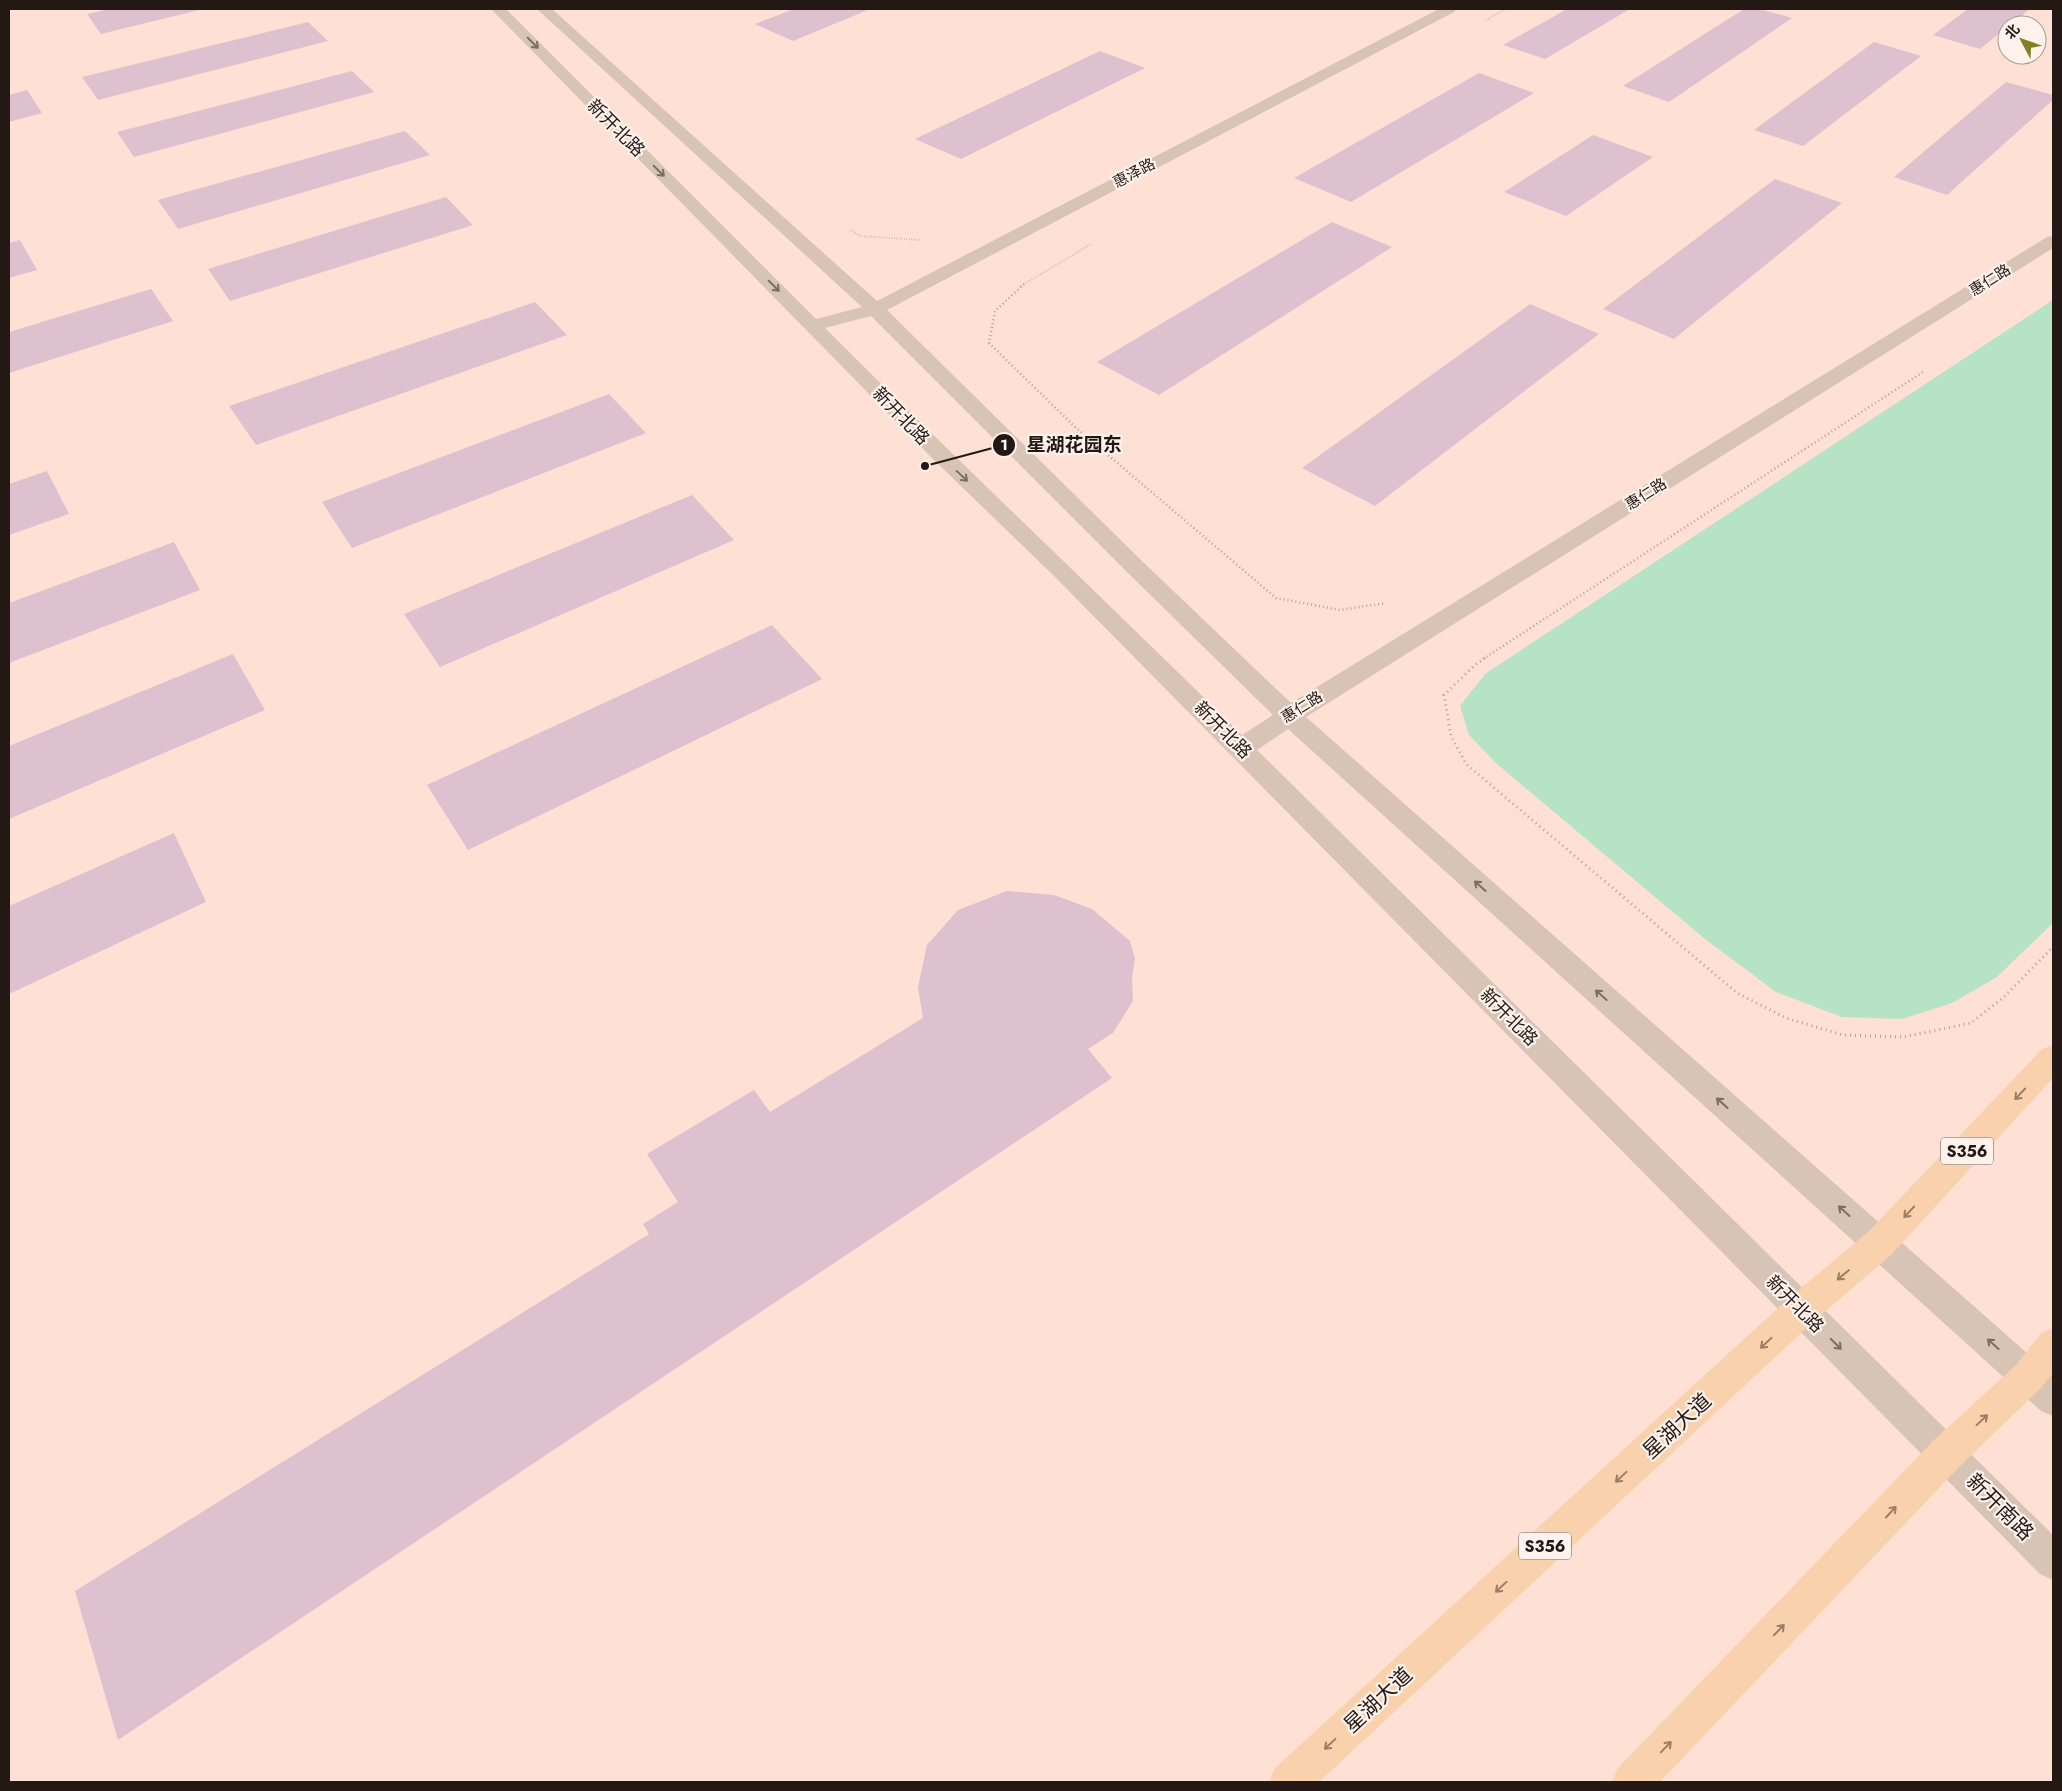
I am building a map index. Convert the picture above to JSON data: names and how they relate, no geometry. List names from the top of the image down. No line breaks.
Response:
{"streets":{"main road":["新开北路","惠泽路","惠仁路","S356","星湖大道","新开南路"]},"crossings":[["新开北路","惠泽路"],["新开北路","惠仁路"],["新开北路","星湖大道"],["新开北路","新开南路"]],"places":["星湖花园东"],"north":"top left"}
